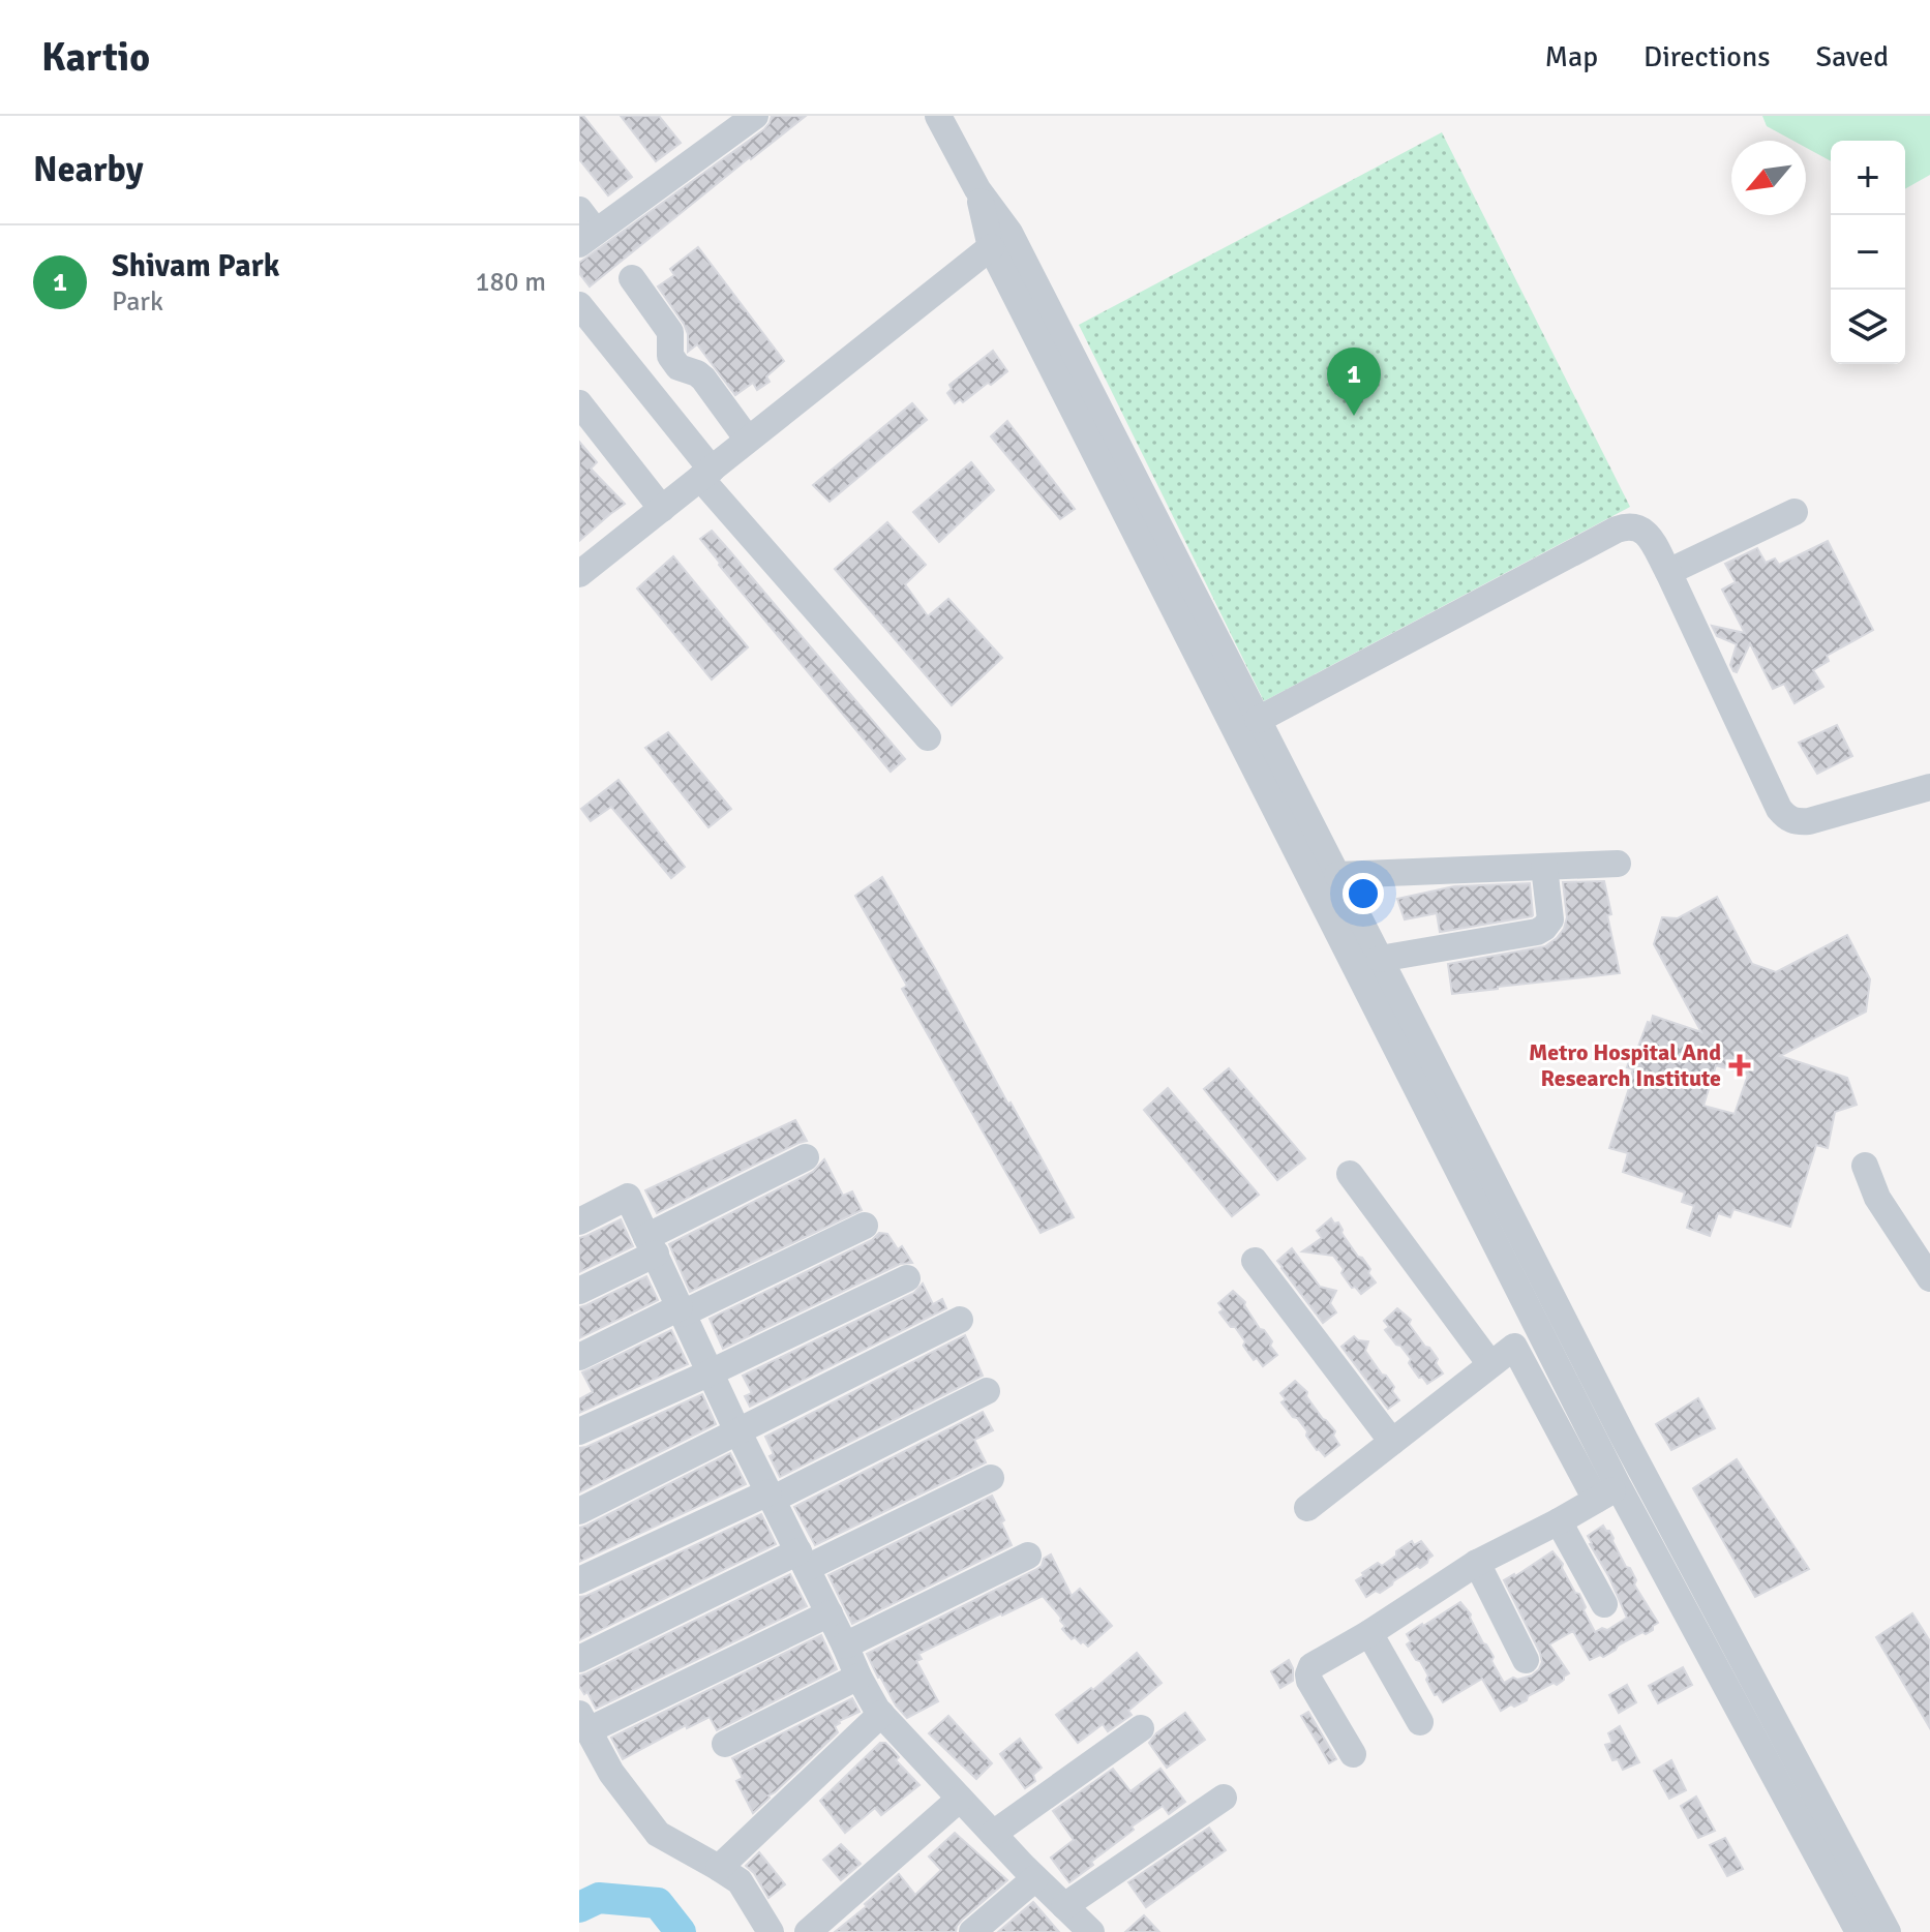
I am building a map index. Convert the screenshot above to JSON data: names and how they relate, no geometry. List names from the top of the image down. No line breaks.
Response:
{"places":{"health":["Metro Hospital And Research Institute"]},"north":"bottom left","page":{"header":"Kartio","nav":["Map","Directions","Saved"],"heading":"Nearby","map_buttons":["+","−"],"list":[{"mark":"1","name":"Shivam Park","note":"Park","value":"180 m"}],"pins":"1"}}
